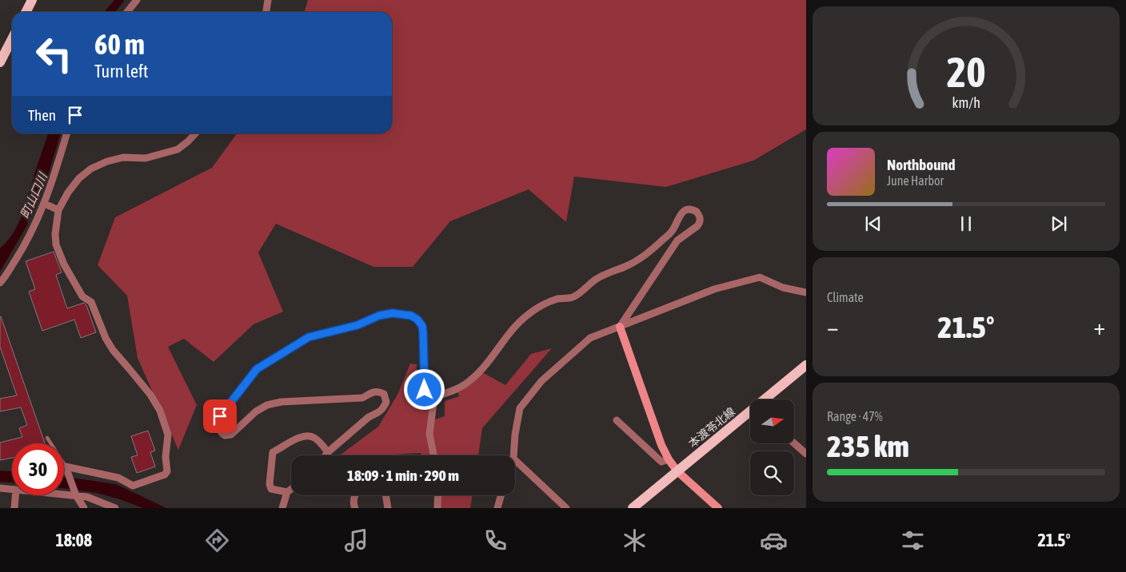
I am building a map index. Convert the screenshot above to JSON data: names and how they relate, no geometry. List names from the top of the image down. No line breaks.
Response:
{"streets":{"main road":["本渡苓北線"]},"water":["町山口川"],"north":"right","page":{"turn":["60 m","Turn left"],"then":"Then","song":["Northbound","June Harbor"],"tile":["Climate",["Range · 47%","235 km"]],"heat":["−","21.5°","+"],"limit":"30","trip":"18:09 · 1 min · 290 m","tabs":["18:08","21.5°"],"gauge":["20","km/h"]}}
